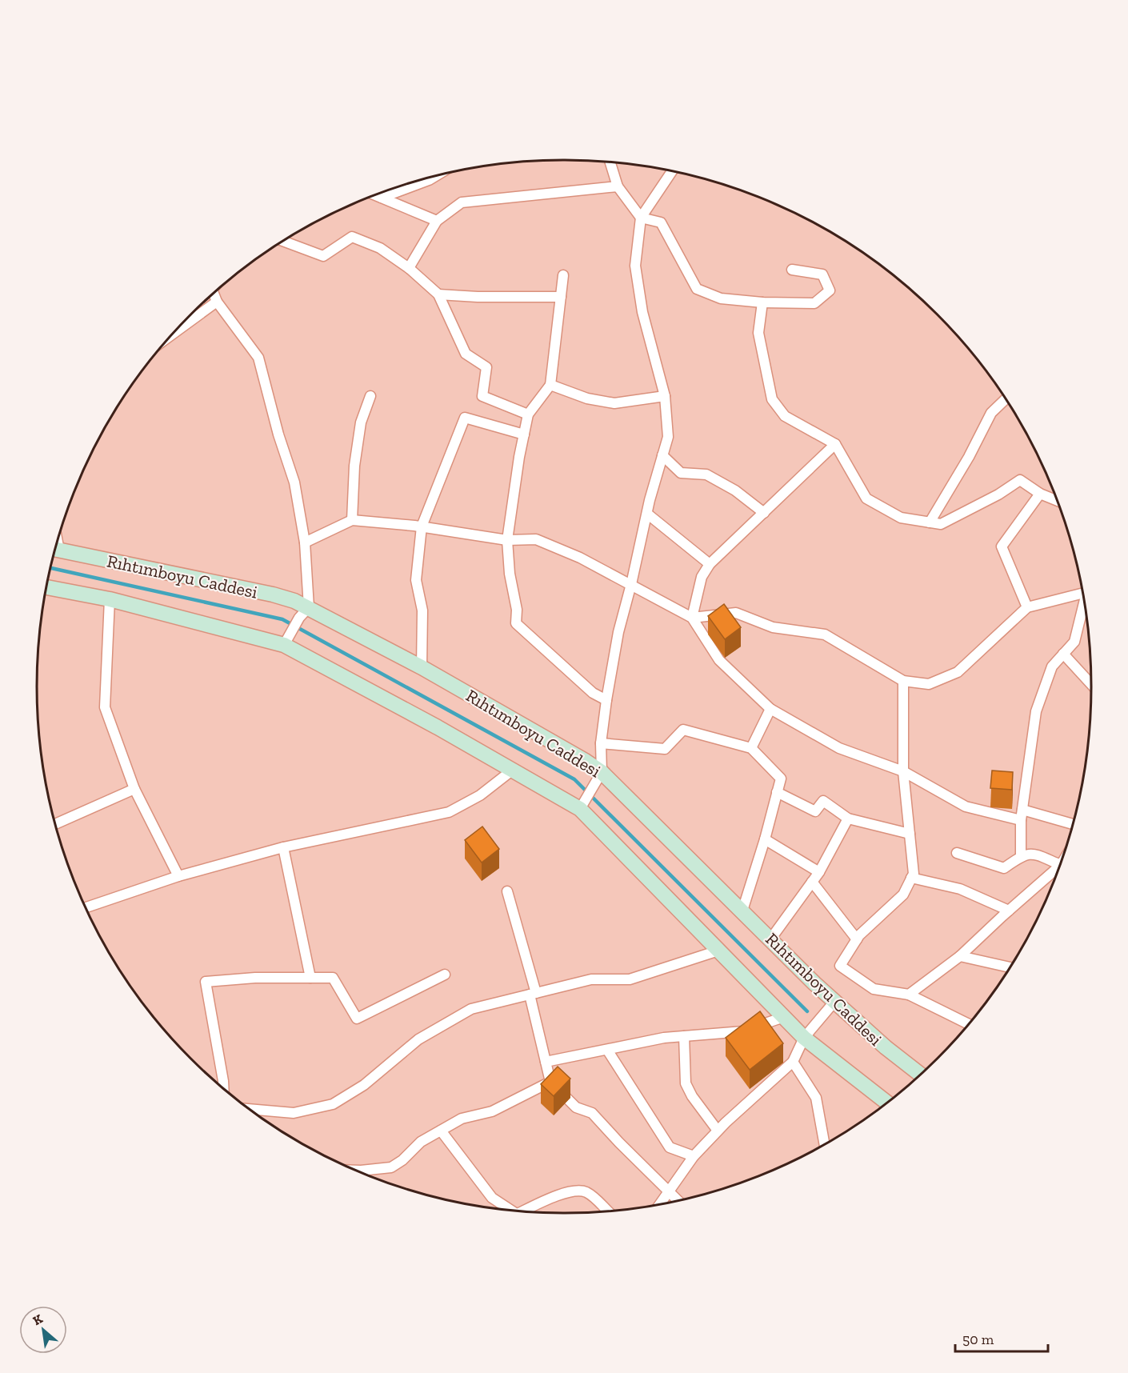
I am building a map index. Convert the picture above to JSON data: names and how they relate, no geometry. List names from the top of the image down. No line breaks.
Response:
{"streets":{"street":["Rıhtımboyu Caddesi"]},"scale_bar":"50 m","north":"top left"}
